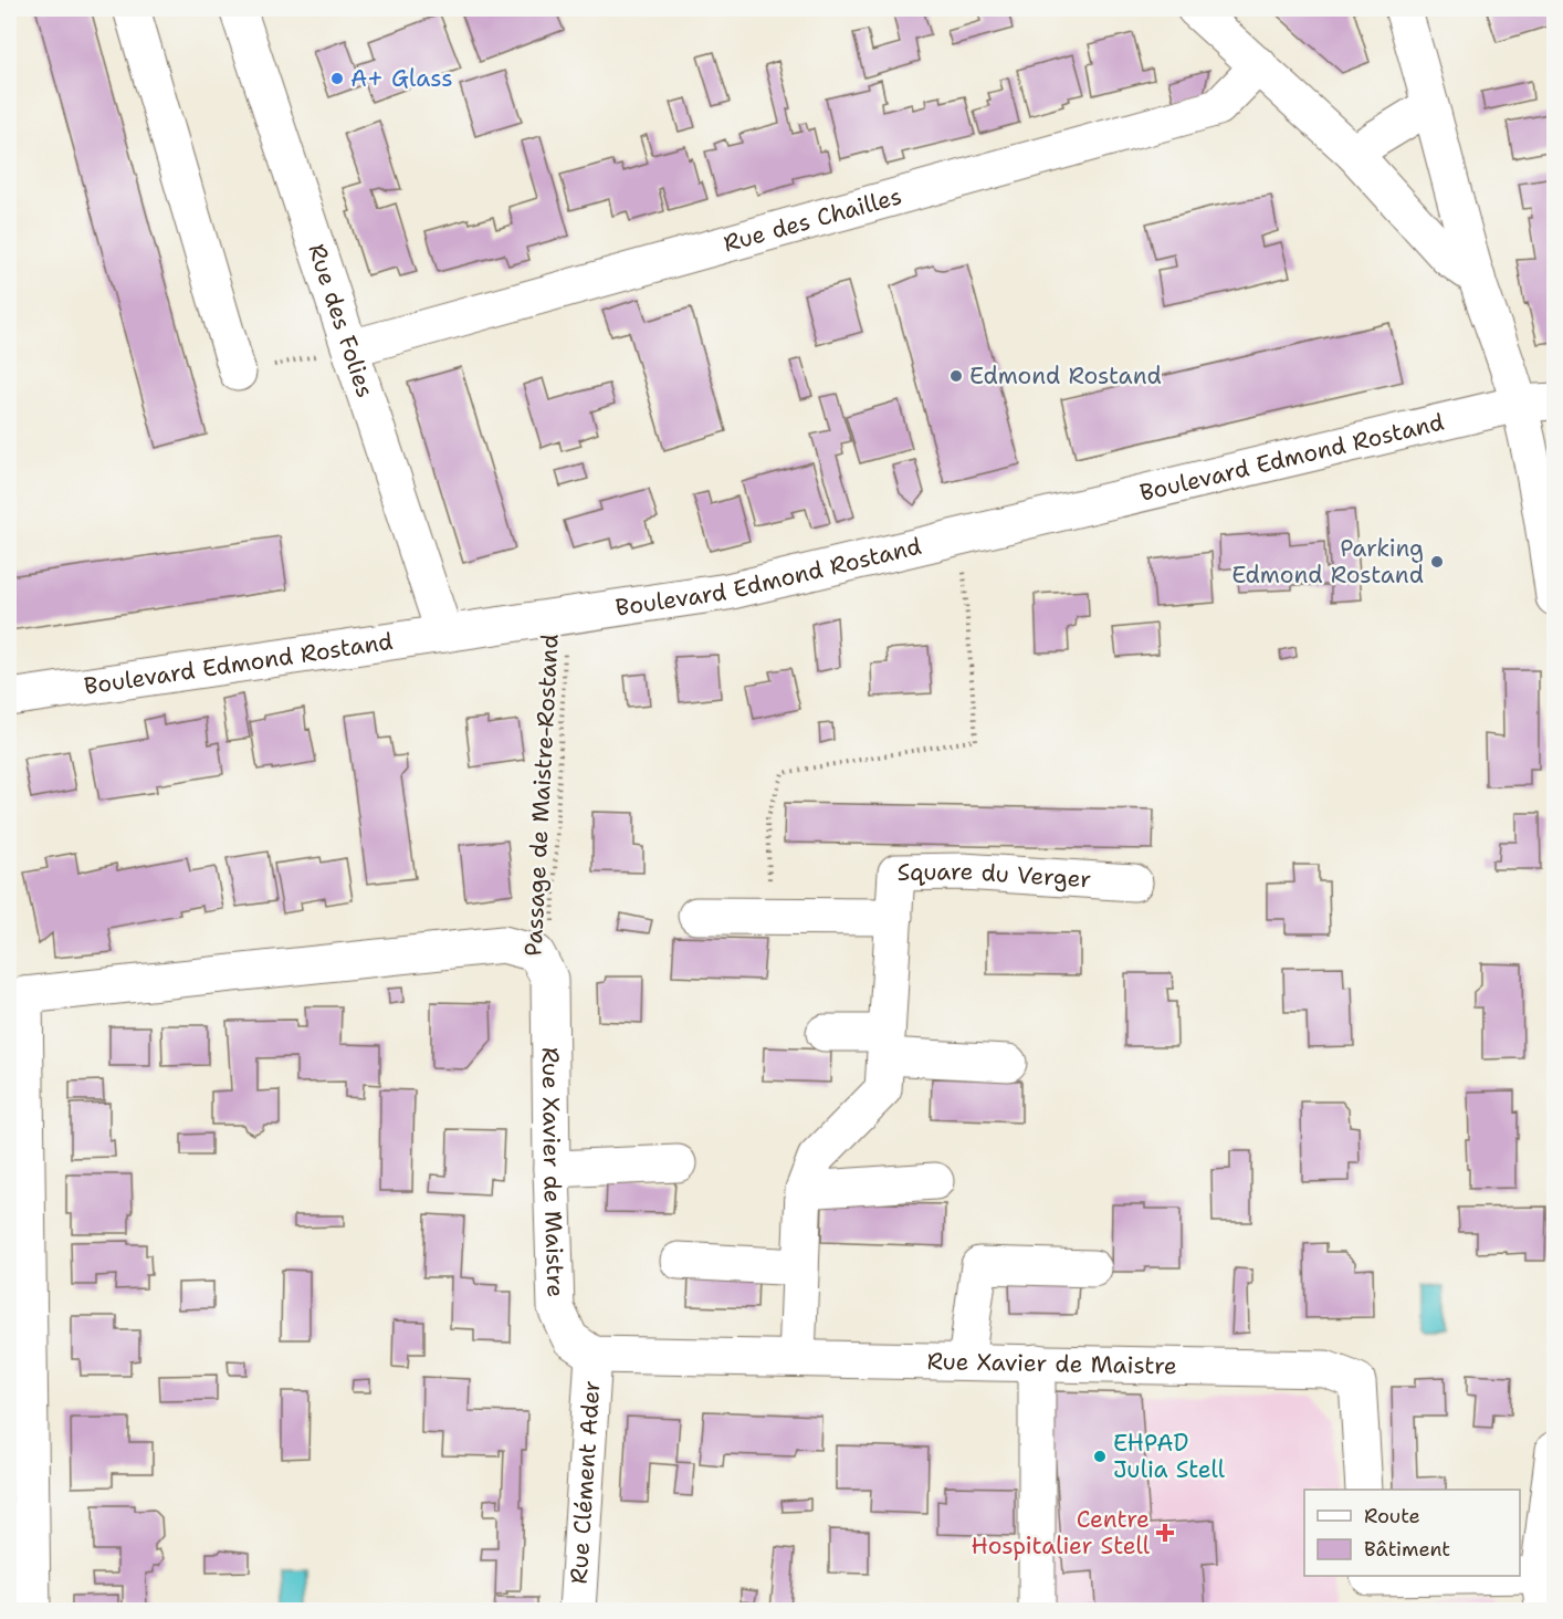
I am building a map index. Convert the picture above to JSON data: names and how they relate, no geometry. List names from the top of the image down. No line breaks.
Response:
{"streets":{"street":["Rue des Chailles","Rue des Folies","Boulevard Edmond Rostand","Square du Verger","Rue Xavier de Maistre","Rue Clément Ader"],"path":["Passage de Maistre-Rostand"]},"crossings":[["Rue des Chailles","Rue des Folies"],["Rue des Folies","Boulevard Edmond Rostand"],["Boulevard Edmond Rostand","Passage de Maistre-Rostand"],["Passage de Maistre-Rostand","Rue Xavier de Maistre"],["Square du Verger","Rue Xavier de Maistre"],["Rue Xavier de Maistre","Rue Clément Ader"]],"places":{"other":["A+ Glass","Edmond Rostand","Parking Edmond Rostand","EHPAD Julia Stell"],"health":["Centre Hospitalier Stell"]},"legend":["Route","Bâtiment"]}
